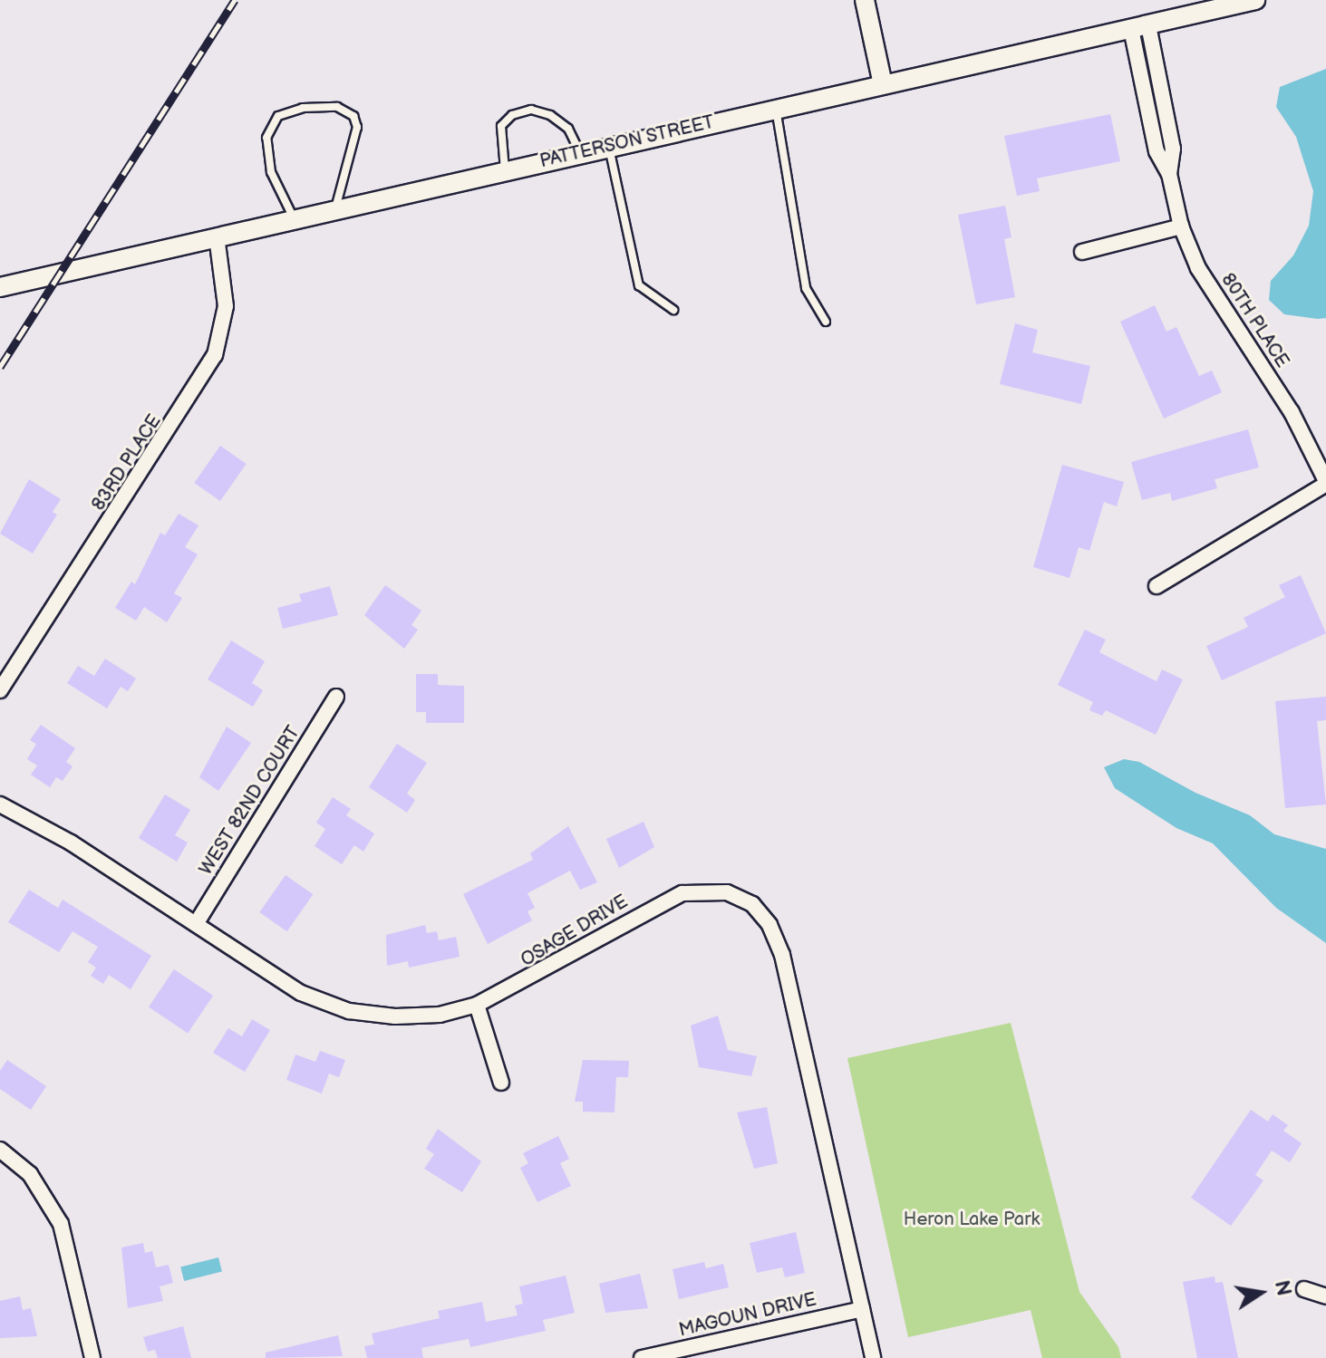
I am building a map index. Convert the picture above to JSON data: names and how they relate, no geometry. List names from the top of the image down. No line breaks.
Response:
{"streets":{"street":["PATTERSON STREET","80TH PLACE","83RD PLACE","WEST 82ND COURT","OSAGE DRIVE","MAGOUN DRIVE"]},"crossings":[["PATTERSON STREET","80TH PLACE"],["PATTERSON STREET","83RD PLACE"],["WEST 82ND COURT","OSAGE DRIVE"],["OSAGE DRIVE","MAGOUN DRIVE"]],"parks":["Heron Lake Park"],"north":"right"}
